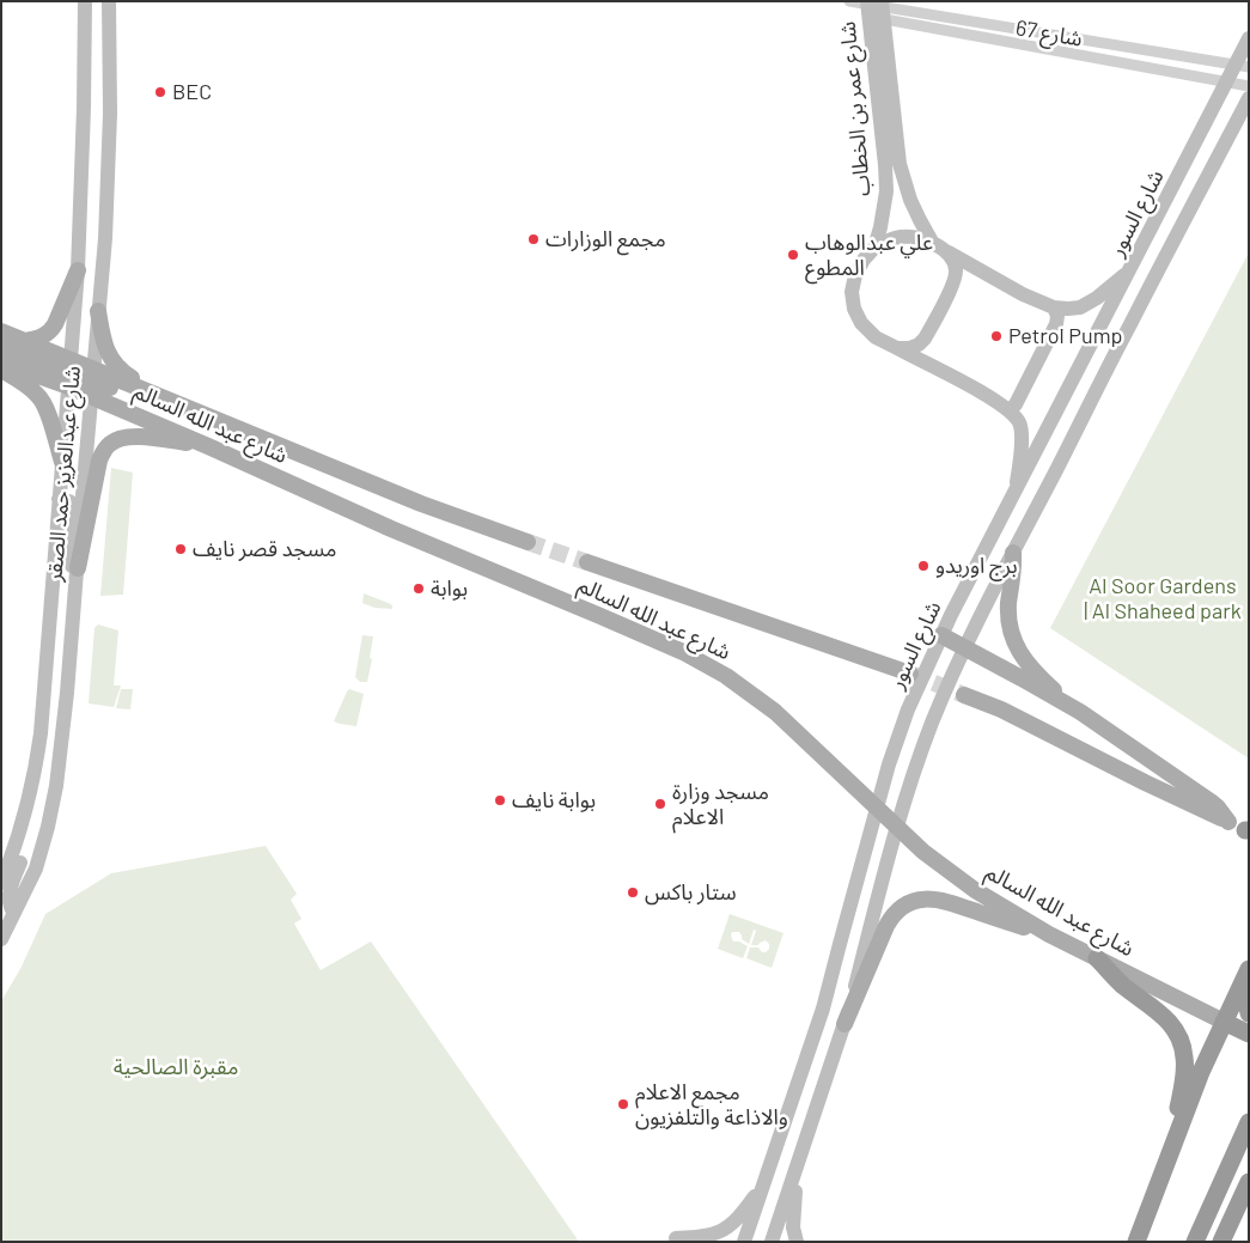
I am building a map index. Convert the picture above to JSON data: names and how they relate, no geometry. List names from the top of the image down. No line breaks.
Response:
{"streets":{"main road":["شارع عمر بن الخطاب","شارع السور","شارع عبد الله السالم","شارع عبدالعزيز حمد الصقر"],"street":["شارع 67"]},"crossings":[["شارع 67","شارع عمر بن الخطاب"],["شارع 67","شارع السور"],["شارع السور","شارع عبد الله السالم"],["شارع عبد الله السالم","شارع عبدالعزيز حمد الصقر"]],"parks":["Al Soor Gardens | Al Shaheed park","مقبرة الصالحية"],"places":["BEC","مجمع الوزارات","علي عبدالوهاب المطوع","Petrol Pump","مسجد قصر نايف","برج اوريدو","بوابة","بوابة نايف","مسجد وزارة الاعلام","ستار باكس","مجمع الاعلام والاذاعة والتلفزيون"]}
